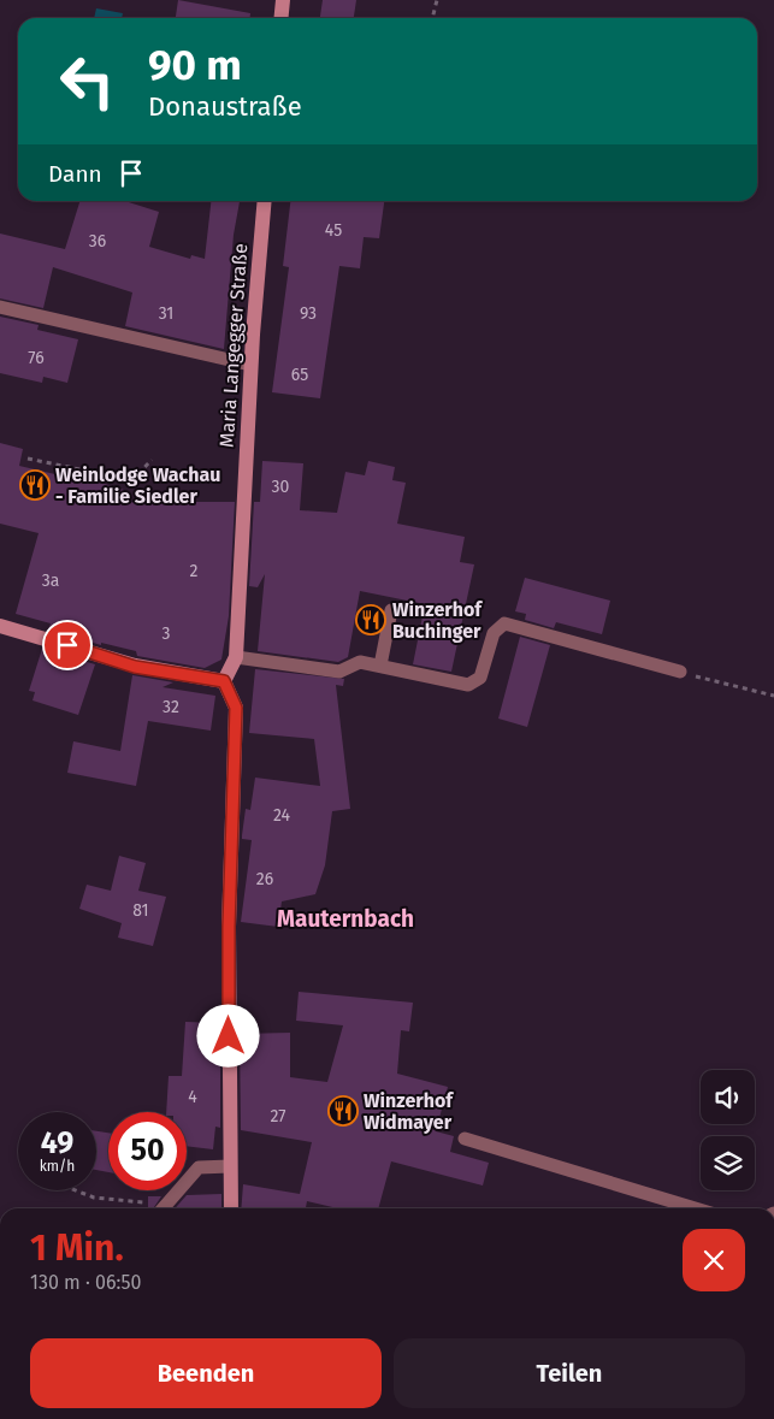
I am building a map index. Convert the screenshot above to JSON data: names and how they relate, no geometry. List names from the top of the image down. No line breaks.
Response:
{"streets":{"main road":["Maria Langegger Straße"]},"districts":["Mauternbach"],"places":{"restaurant":["Weinlodge Wachau - Familie Siedler","Winzerhof Buchinger","Winzerhof Widmayer"]},"house_numbers":["45","36","31","93","76","65","30","2","3a","3","32","24","26","81","4","27"],"page":{"turn":["90 m","Donaustraße"],"then":"Dann","speed":"49 km/h","limit":"50","heading":["1 Min.","130 m · 06:50"],"buttons":["Beenden","Teilen"]}}
